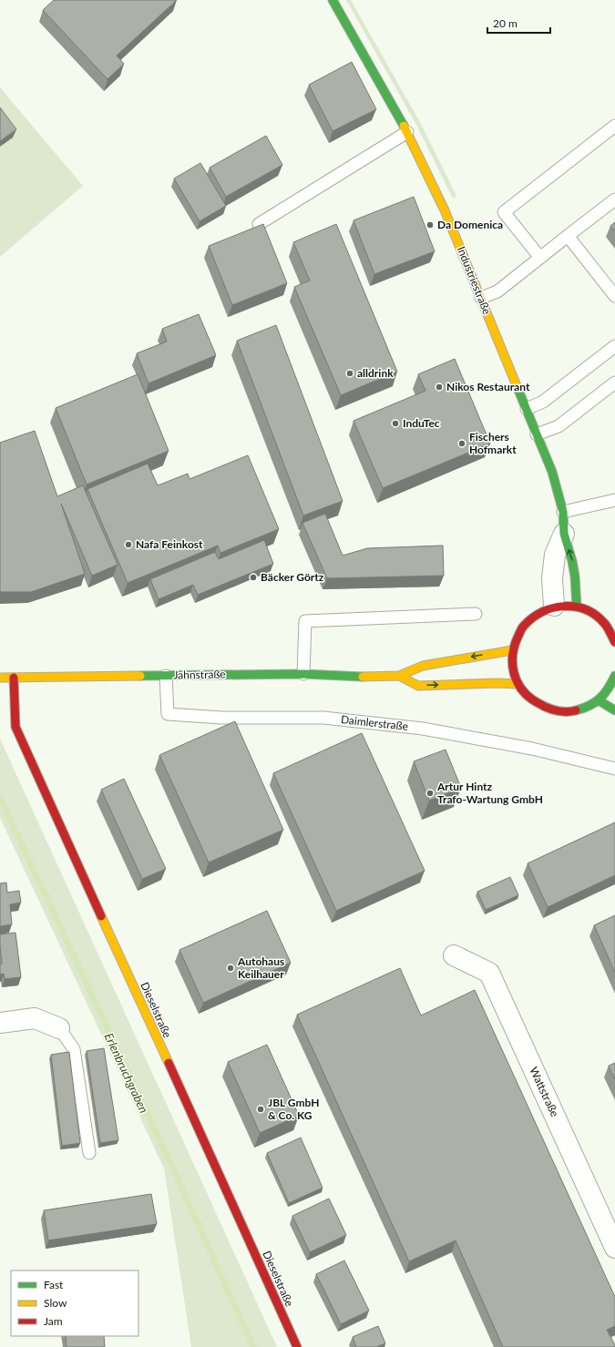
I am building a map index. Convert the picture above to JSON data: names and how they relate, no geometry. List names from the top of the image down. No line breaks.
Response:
{"streets":{"street":["Industriestraße","Jahnstraße","Dieselstraße","Wattstraße"],"lane":["Daimlerstraße"]},"crossings":[["Jahnstraße","Daimlerstraße"],["Jahnstraße","Dieselstraße"]],"water":["Erlenbruchgraben"],"places":["Da Domenica","alldrink","Nikos Restaurant","InduTec","Fischers Hofmarkt","Nafa Feinkost","Bäcker Görtz","Artur Hintz Trafo-Wartung GmbH","Autohaus Keilhauer","JBL GmbH & Co. KG"],"legend":["Fast","Slow","Jam"],"scale_bar":"20 m"}
